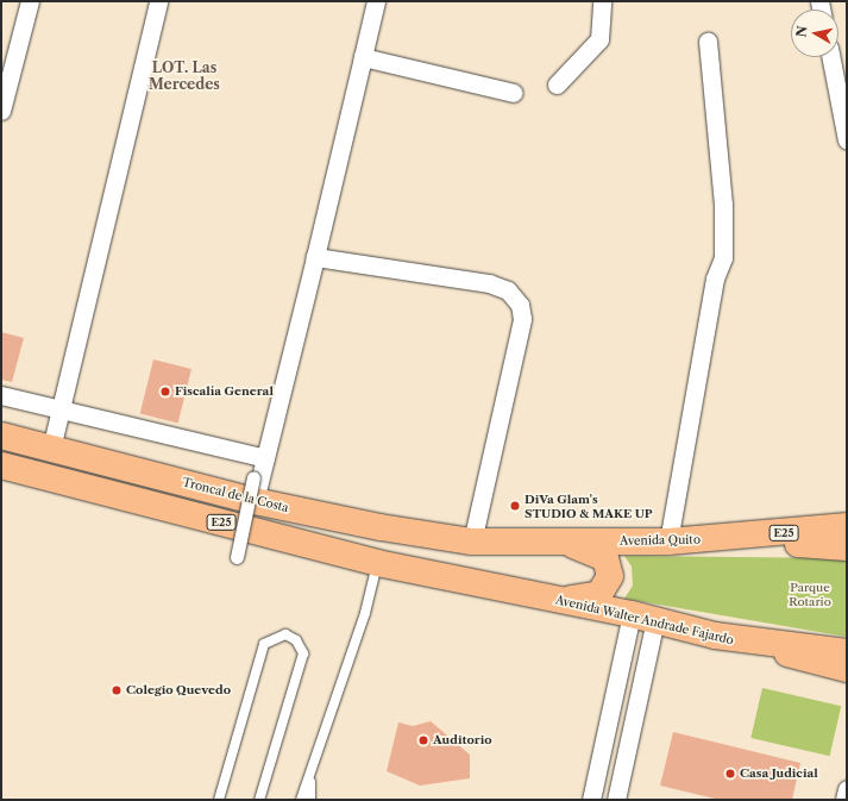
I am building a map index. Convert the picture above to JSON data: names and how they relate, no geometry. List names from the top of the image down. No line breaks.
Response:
{"streets":{"main road":["Troncal de la Costa","E25","Avenida Quito","Avenida Walter Andrade Fajardo"]},"crossings":[["Troncal de la Costa","Avenida Quito"],["E25","Avenida Walter Andrade Fajardo"]],"districts":["LOT. Las Mercedes"],"parks":["Parque Rotario"],"places":["Fiscalía General","DiVa Glam's STUDIO & MAKE UP","Colegio Quevedo","Auditorio","Casa Judicial"],"north":"left"}
